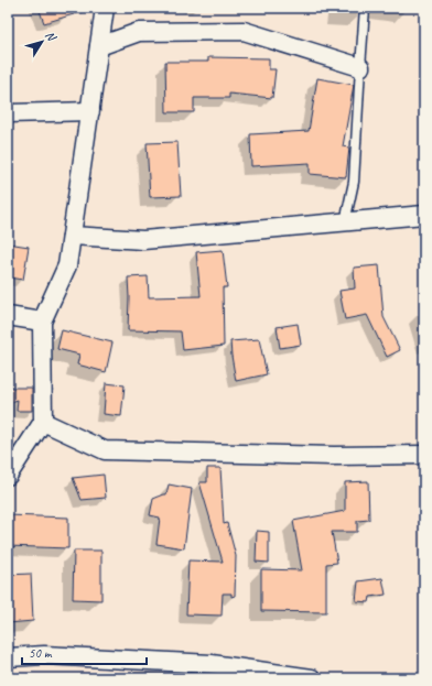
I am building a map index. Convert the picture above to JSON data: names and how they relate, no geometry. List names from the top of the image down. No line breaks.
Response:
{"scale_bar":"50 m","north":"top right"}
